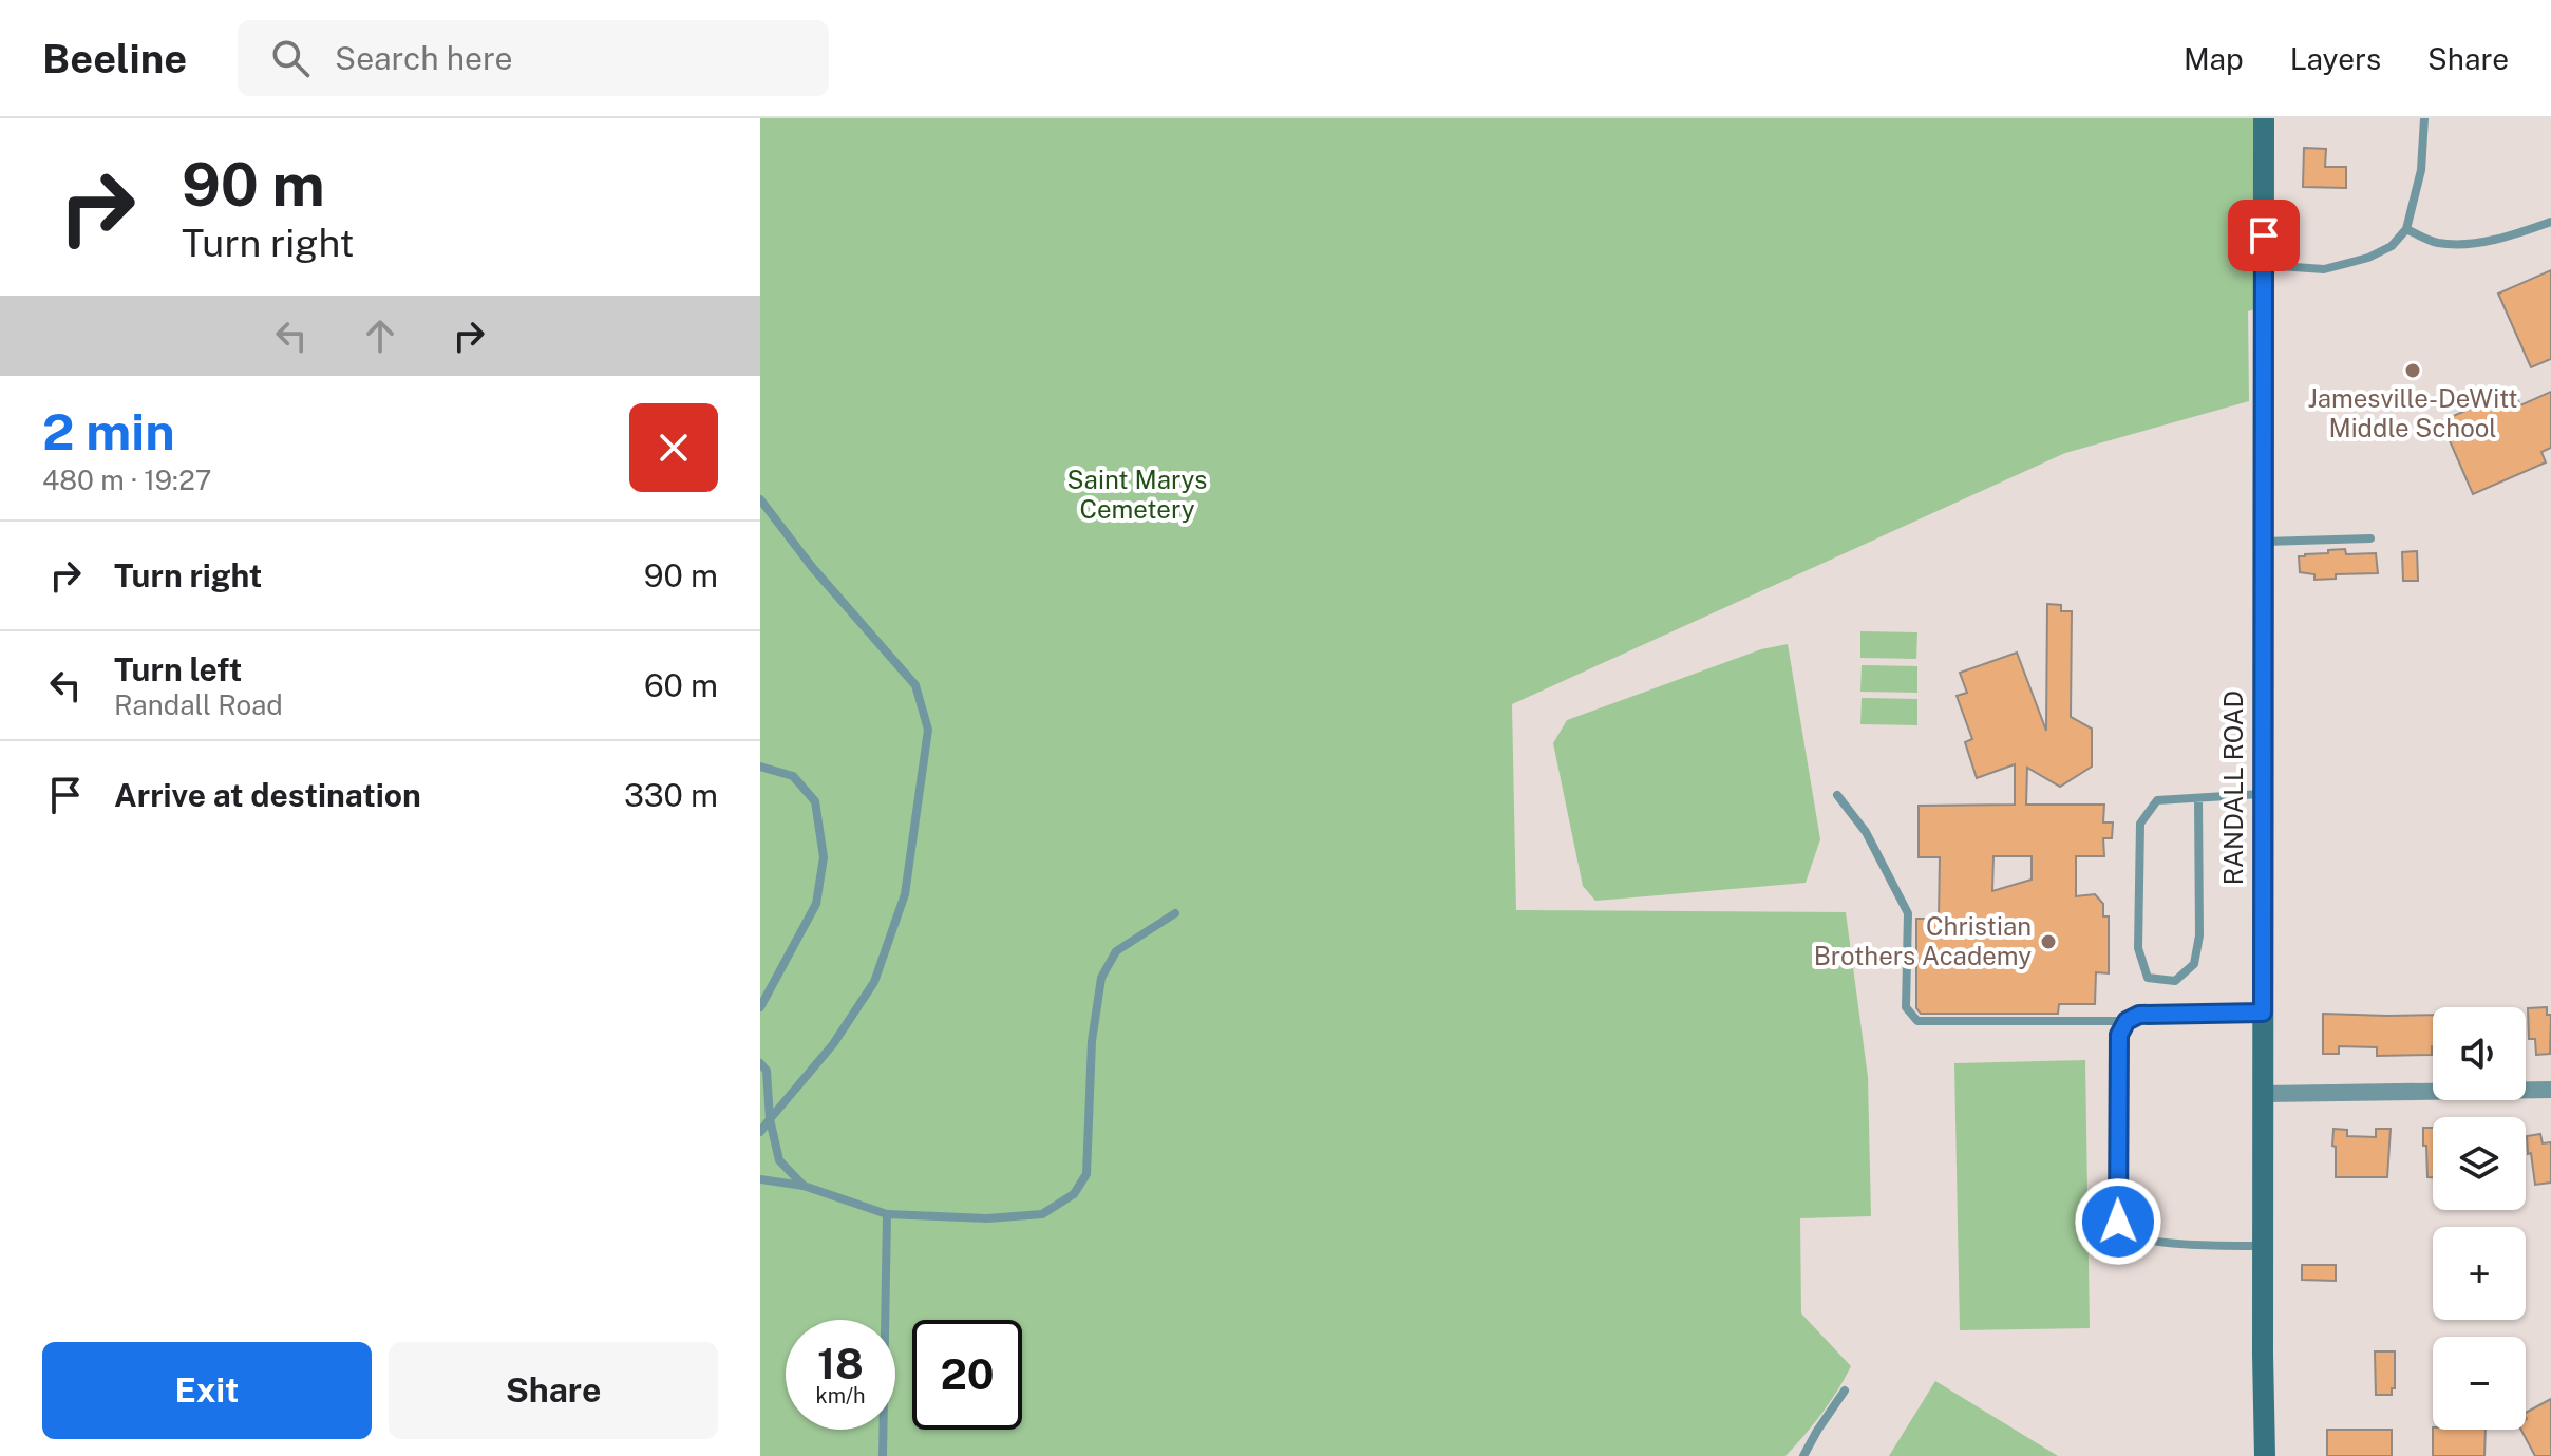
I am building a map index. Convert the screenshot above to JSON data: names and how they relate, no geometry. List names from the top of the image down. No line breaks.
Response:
{"streets":{"street":["RANDALL ROAD"]},"parks":["Saint Marys Cemetery"],"places":["Jamesville-DeWitt Middle School","Christian Brothers Academy"],"page":{"header":"Beeline","search":"Search here","nav":["Map","Layers","Share"],"turn":["90 m","Turn right"],"heading":["2 min","480 m · 19:27"],"list":[{"name":"Turn right","value":"90 m"},{"name":"Turn left","note":"Randall Road","value":"60 m"},{"name":"Arrive at destination","value":"330 m"}],"map_buttons":["+","−"],"speed":"18 km/h","limit":"20","buttons":["Exit","Share"]}}
